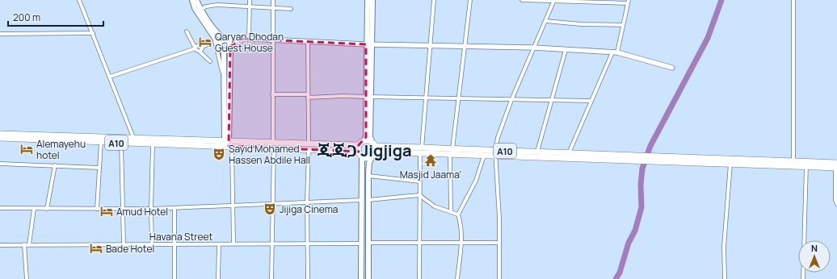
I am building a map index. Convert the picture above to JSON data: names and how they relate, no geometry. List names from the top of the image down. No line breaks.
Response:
{"streets":{"highway":["A10"],"street":["Havana Street"]},"districts":["ጂጂጋ Jigjiga"],"places":{"hotel":["Qaryan Dhodan Guest House","Alemayehu hotel","Amud Hotel","Bade Hotel"],"theatre":["Sayid Mohamed Hassen Abdile Hall","Jijiga Cinema"],"temple":["Masjid Jaama'"]},"scale_bar":"200 m","north":"top"}
